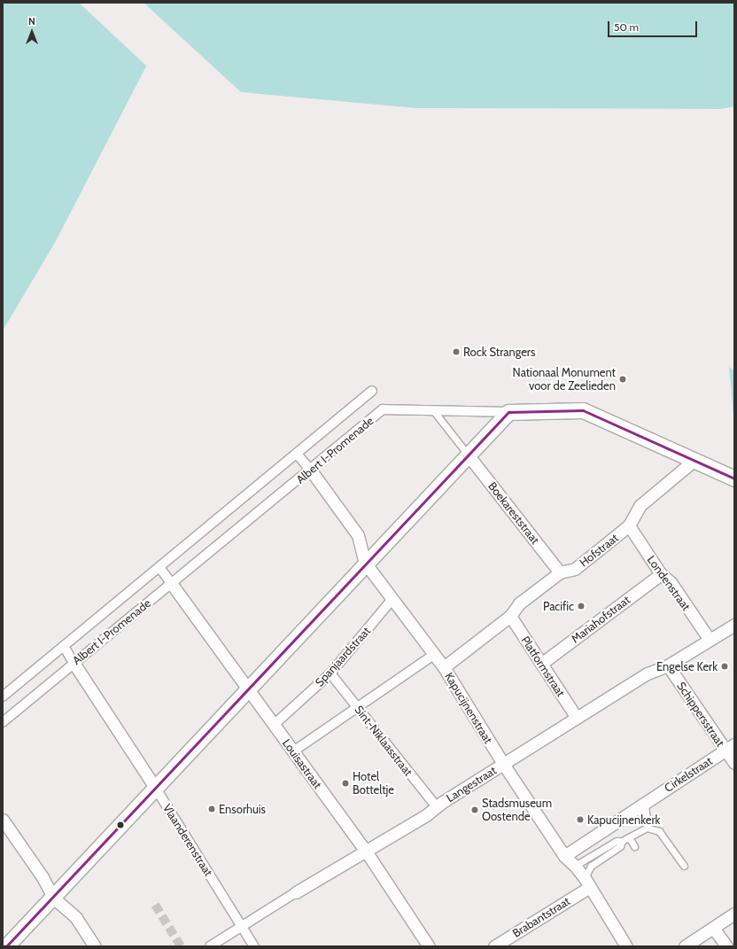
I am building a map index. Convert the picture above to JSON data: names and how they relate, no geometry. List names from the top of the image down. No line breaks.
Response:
{"streets":{"street":["Albert I-Promenade","Boekareststraat","Hofstraat","Londenstraat","Mariahofstraat","Spanjaardstraat","Platformstraat","Kapucijnenstraat","Schippersstraat","Sint-Niklaasstraat","Louisastraat","Cirkelstraat","Langestraat","Vlaanderenstraat","Brabantstraat"]},"crossings":[["Albert I-Promenade","Hofstraat"],["Albert I-Promenade","Kapucijnenstraat"],["Albert I-Promenade","Louisastraat"],["Albert I-Promenade","Vlaanderenstraat"],["Boekareststraat","Hofstraat"],["Hofstraat","Londenstraat"],["Hofstraat","Platformstraat"],["Hofstraat","Kapucijnenstraat"],["Londenstraat","Mariahofstraat"],["Londenstraat","Langestraat"],["Mariahofstraat","Platformstraat"],["Spanjaardstraat","Kapucijnenstraat"],["Spanjaardstraat","Sint-Niklaasstraat"],["Spanjaardstraat","Louisastraat"],["Platformstraat","Langestraat"],["Kapucijnenstraat","Cirkelstraat"],["Kapucijnenstraat","Langestraat"],["Kapucijnenstraat","Brabantstraat"],["Schippersstraat","Cirkelstraat"],["Schippersstraat","Langestraat"],["Sint-Niklaasstraat","Langestraat"],["Louisastraat","Langestraat"],["Langestraat","Vlaanderenstraat"]],"places":["Rock Strangers","Nationaal Monument voor de Zeelieden","Pacific","Engelse Kerk","Hotel Botteltje","Ensorhuis","Stadsmuseum Oostende","Kapucijnenkerk"],"scale_bar":"50 m","north":"top"}
